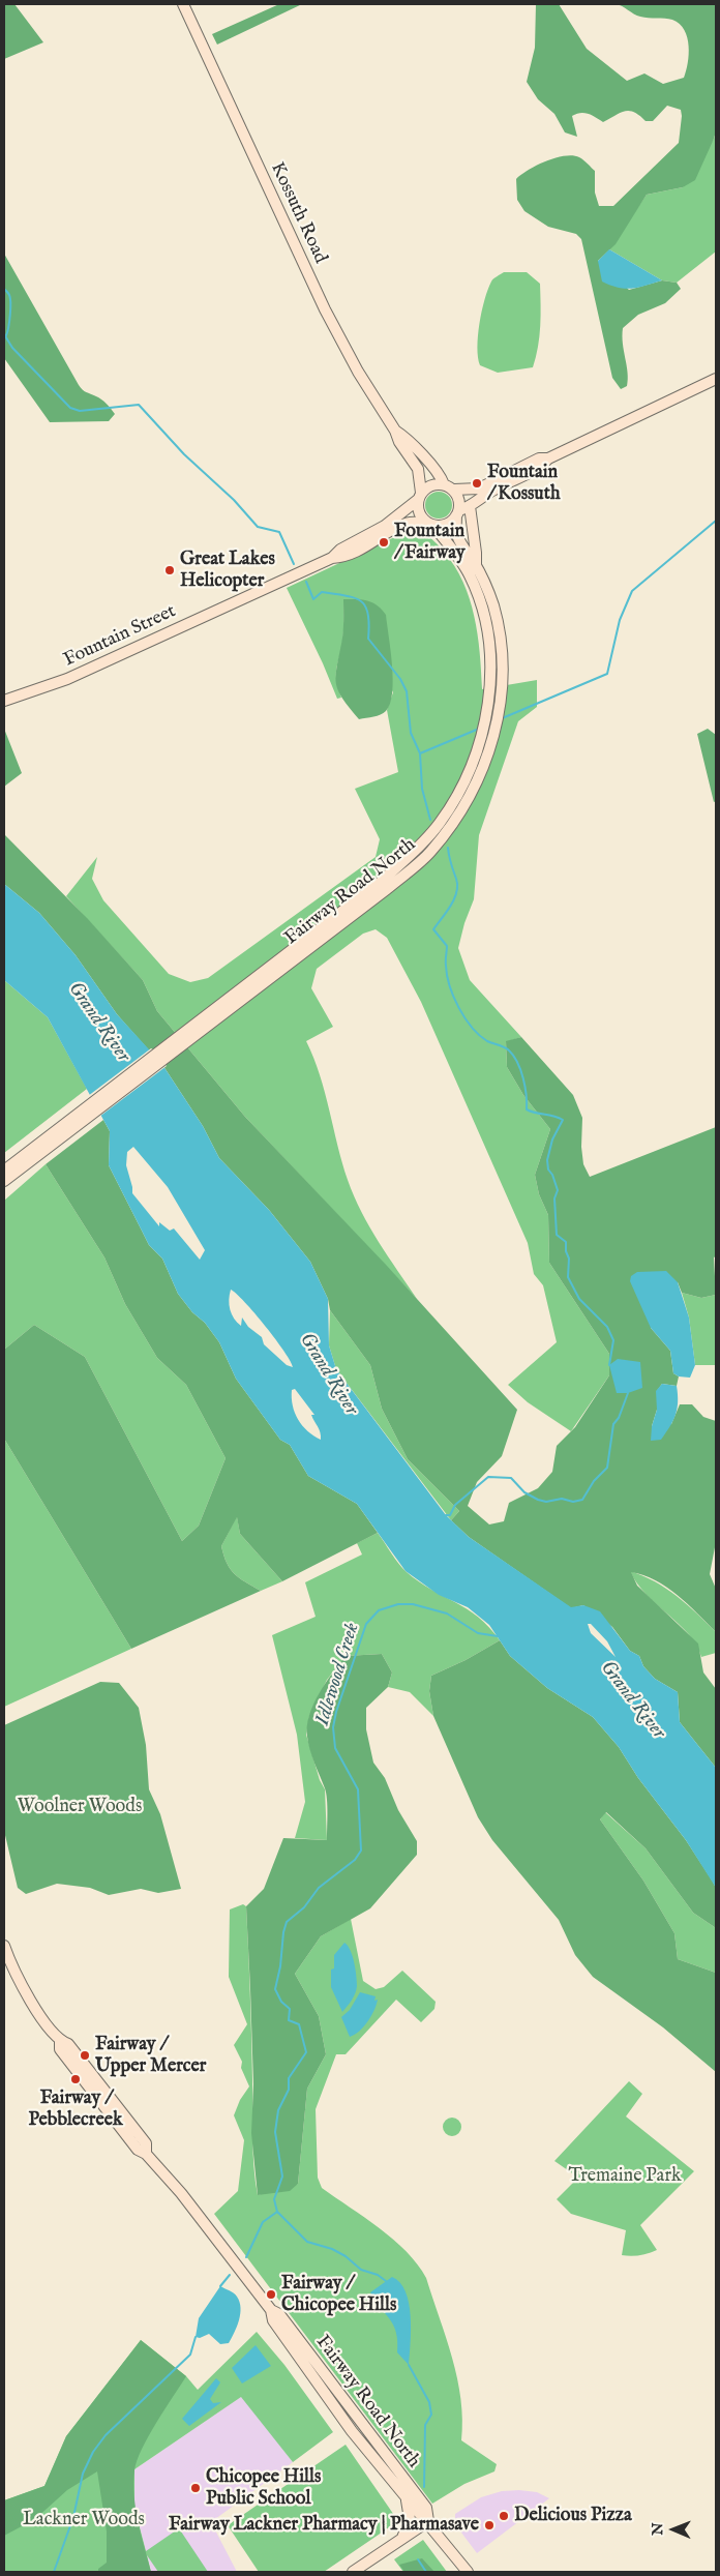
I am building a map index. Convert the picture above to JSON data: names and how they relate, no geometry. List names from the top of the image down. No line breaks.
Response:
{"streets":{"main road":["Kossuth Road","Fountain Street","Fairway Road North"]},"crossings":[["Kossuth Road","Fountain Street"],["Kossuth Road","Fairway Road North"],["Fountain Street","Fairway Road North"]],"water":["Grand River","Idlewood Creek"],"parks":["Woolner Woods","Tremaine Park","Lackner Woods"],"places":["Fountain / Kossuth","Fountain / Fairway","Great Lakes Helicopter","Fairway / Upper Mercer","Fairway / Pebblecreek","Fairway / Chicopee Hills","Chicopee Hills Public School","Delicious Pizza","Fairway Lackner Pharmacy | Pharmasave"],"north":"left"}
